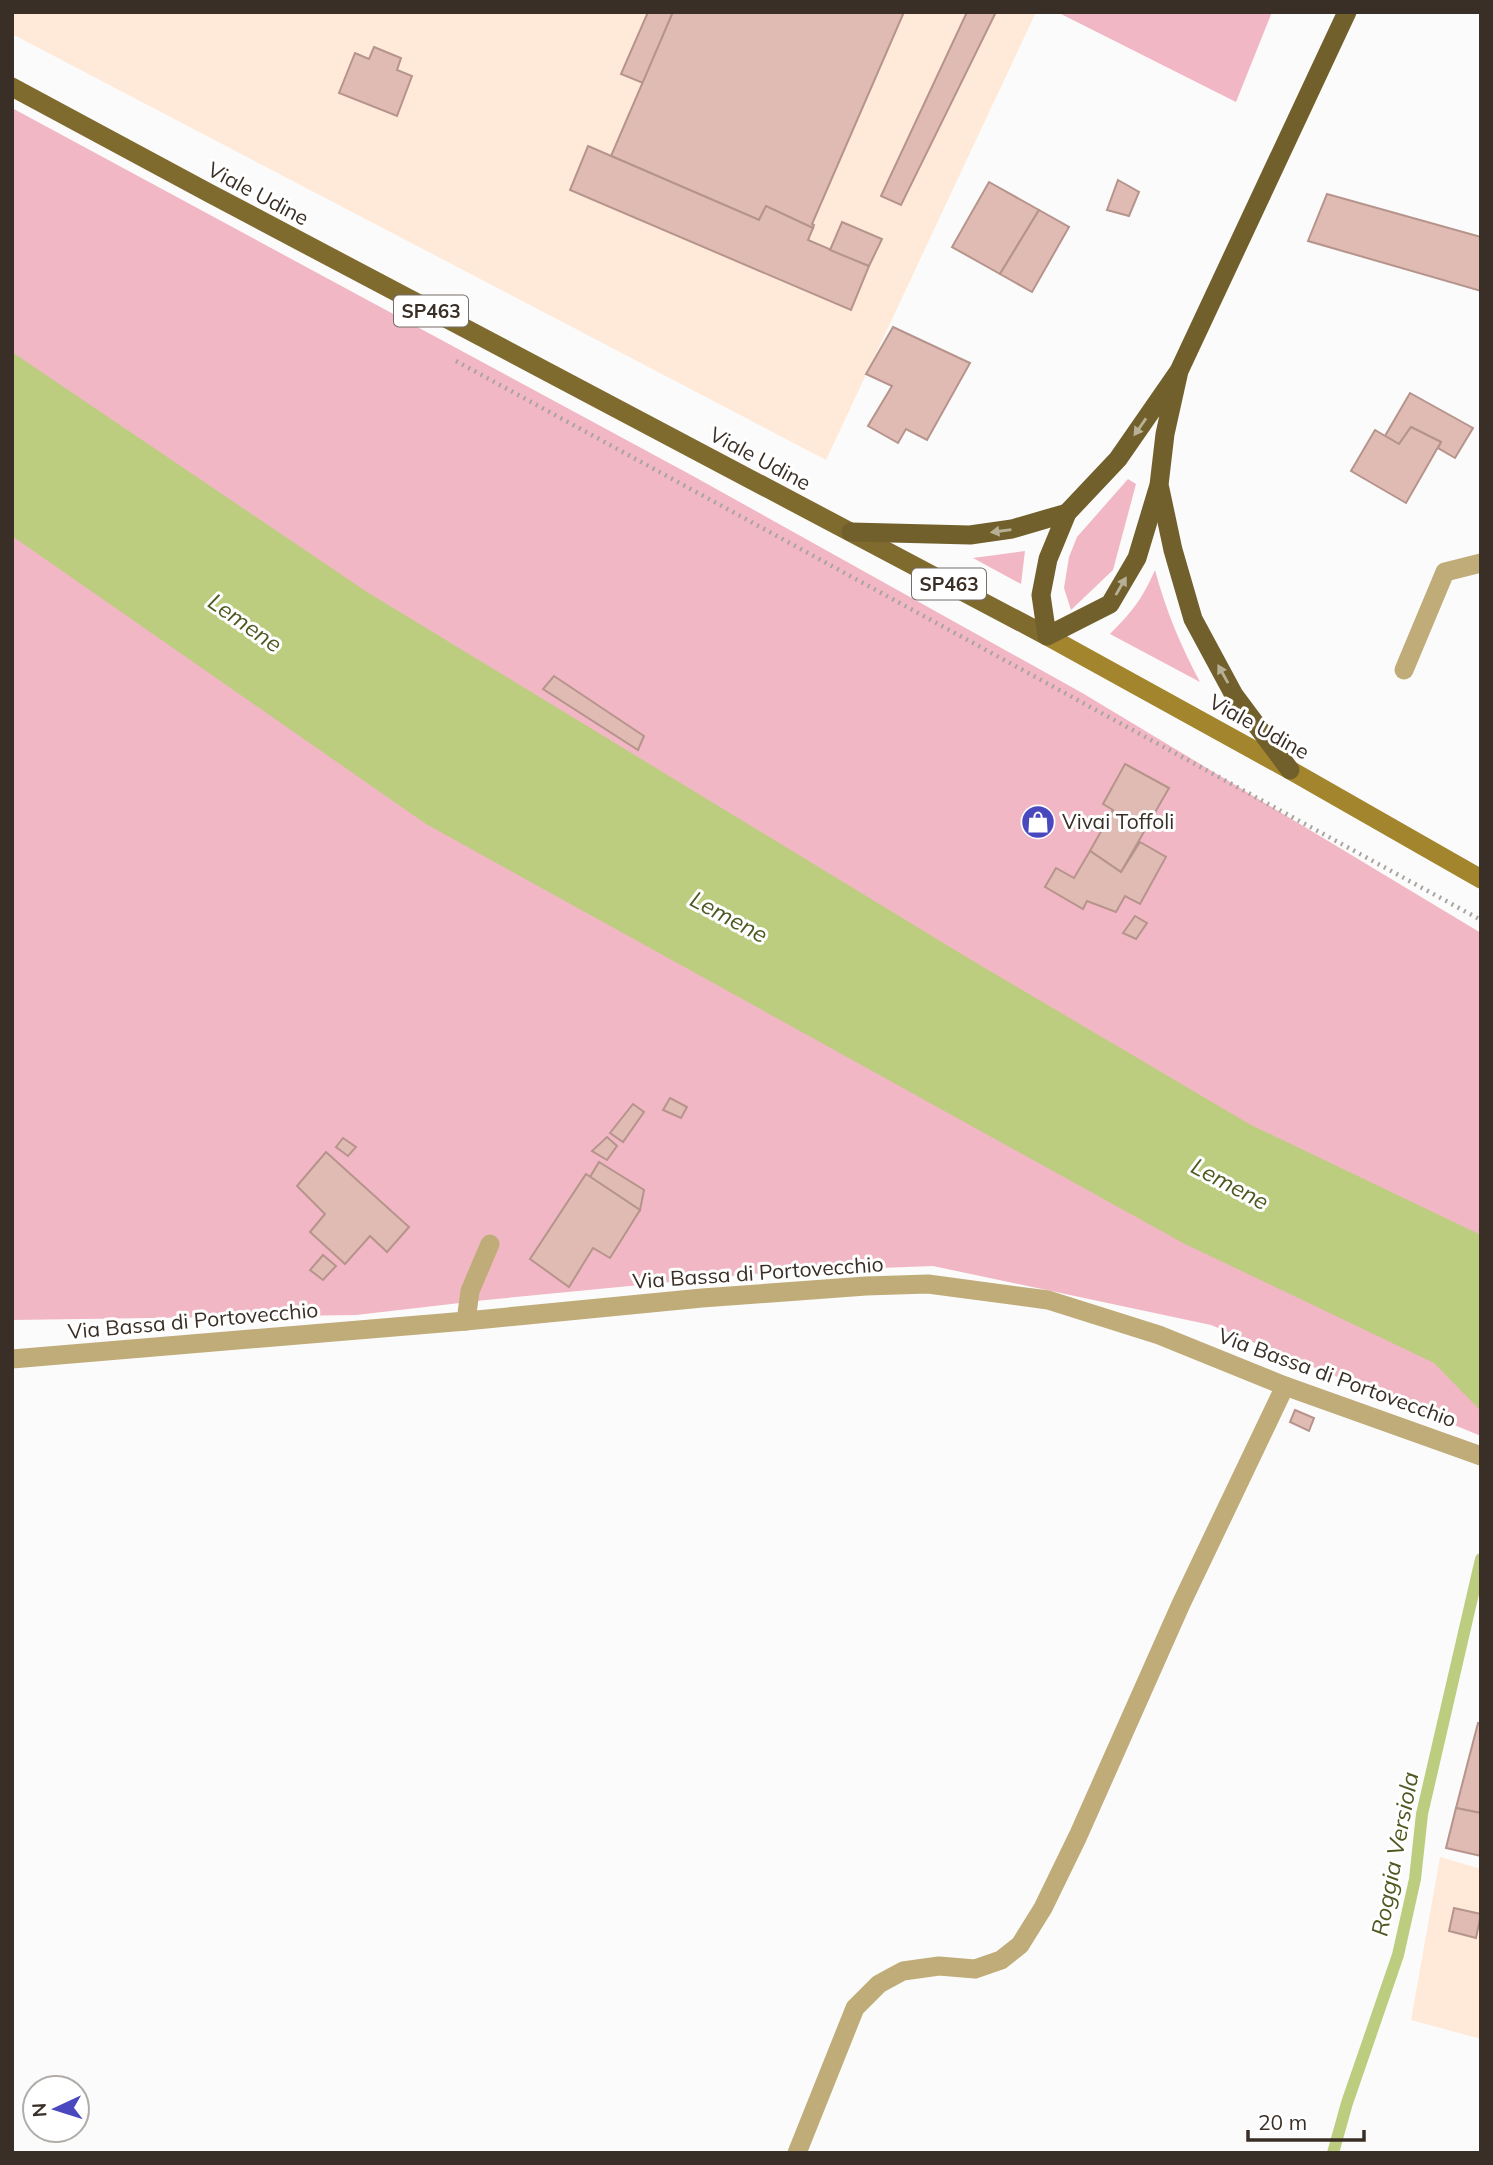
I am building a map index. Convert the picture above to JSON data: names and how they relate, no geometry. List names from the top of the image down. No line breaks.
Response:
{"streets":{"main road":["Viale Udine","SP463"],"street":["Via Bassa di Portovecchio"]},"water":["Lemene","Roggia Versiola"],"places":{"shop":["Vivai Toffoli"]},"scale_bar":"20 m","north":"left"}
